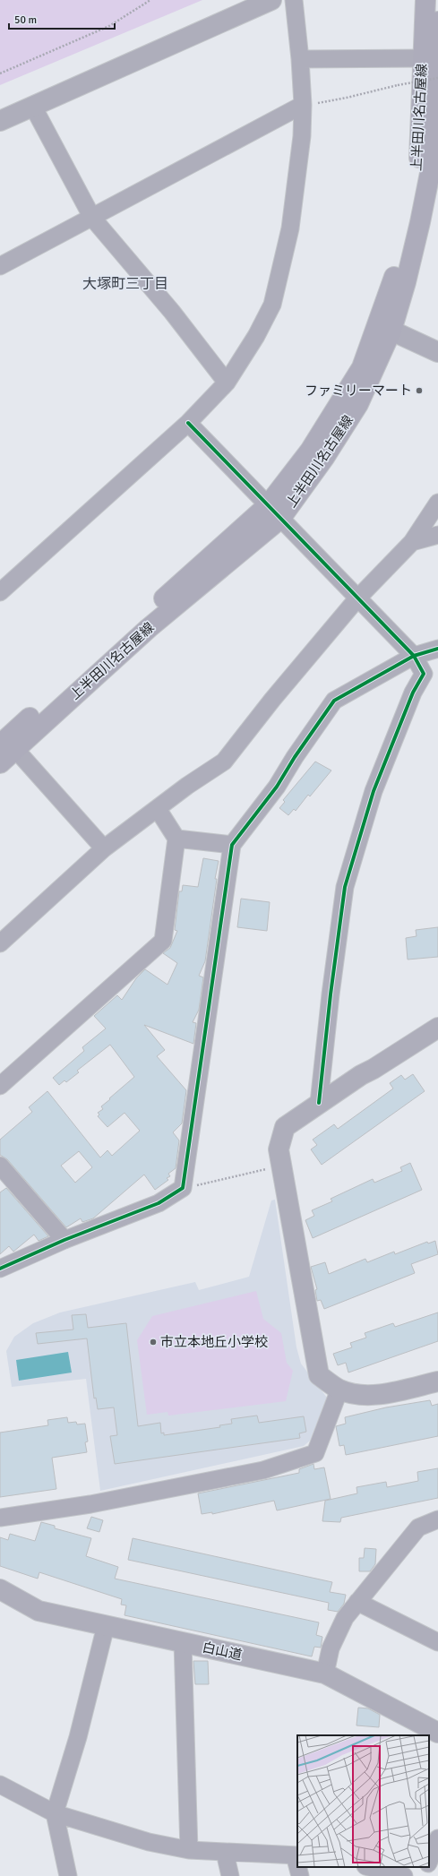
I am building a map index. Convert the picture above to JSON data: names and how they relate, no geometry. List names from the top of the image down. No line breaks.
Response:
{"streets":{"main road":["上半田川名古屋線"],"street":["白山道"]},"districts":["大塚町三丁目"],"places":["ファミリーマート","市立本地丘小学校"],"scale_bar":"50 m"}
